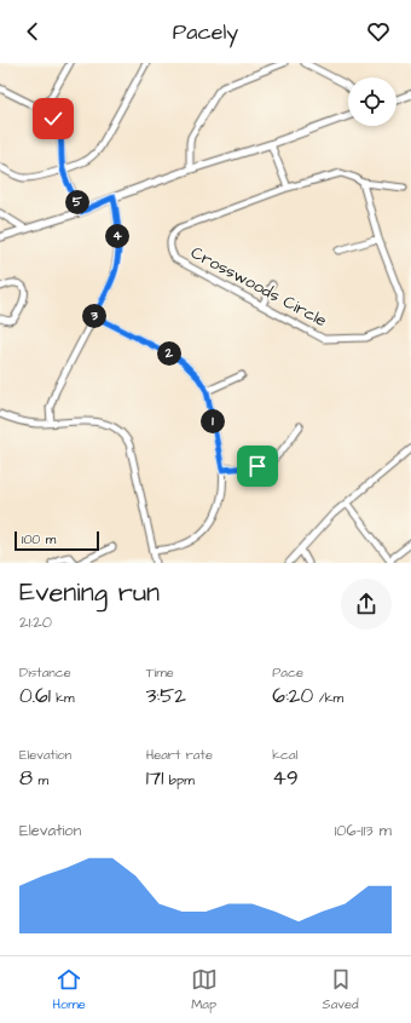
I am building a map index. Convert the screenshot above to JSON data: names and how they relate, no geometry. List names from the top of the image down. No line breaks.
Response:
{"streets":{"street":["Crosswoods Circle"]},"scale_bar":"100 m","page":{"header":"Pacely","pins":["5","4","3","2","1"],"scale":"100 m","heading":["Evening run","21:20"],"stats":[["Distance","0.61 km"],["Time","3:52"],["Pace","6:20 /km"],["Elevation","8 m"],["Heart rate","171 bpm"],["kcal","49"]],"chart":["Elevation","106–113 m"],"tabs":["Home","Map","Saved"]}}
